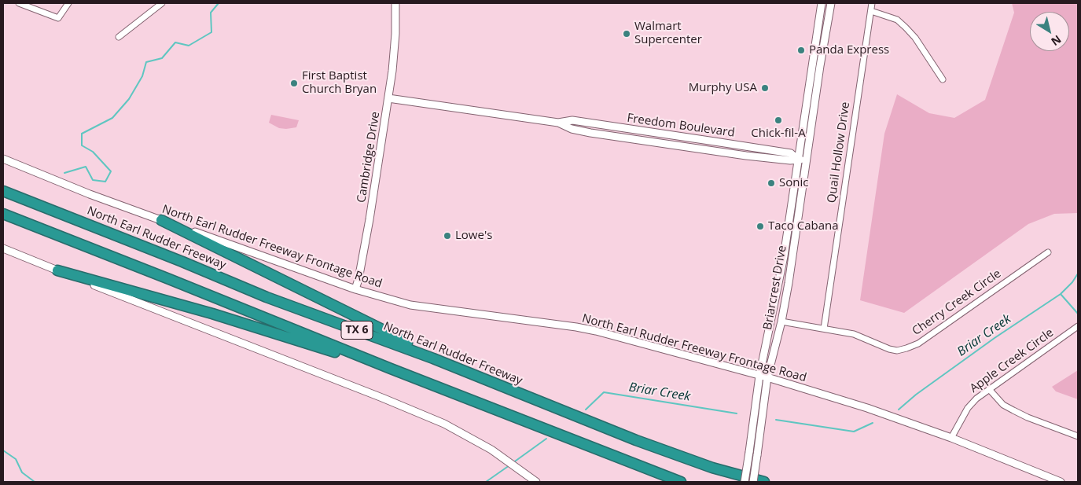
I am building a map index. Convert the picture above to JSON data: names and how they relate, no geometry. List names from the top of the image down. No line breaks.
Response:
{"streets":{"highway":["North Earl Rudder Freeway","TX 6"],"main road":["Freedom Boulevard","Cambridge Drive","North Earl Rudder Freeway Frontage Road","Briarcrest Drive"],"street":["Quail Hollow Drive","Cherry Creek Circle","Apple Creek Circle"]},"crossings":[["Freedom Boulevard","Cambridge Drive"],["Freedom Boulevard","Briarcrest Drive"],["Quail Hollow Drive","Cherry Creek Circle"],["Cambridge Drive","North Earl Rudder Freeway Frontage Road"],["North Earl Rudder Freeway Frontage Road","Briarcrest Drive"],["North Earl Rudder Freeway Frontage Road","Apple Creek Circle"],["Briarcrest Drive","Cherry Creek Circle"]],"water":["Briar Creek"],"places":["Walmart Supercenter","Panda Express","First Baptist Church Bryan","Murphy USA","Chick-fil-A","Sonic","Taco Cabana","Lowe's"],"north":"bottom right"}
